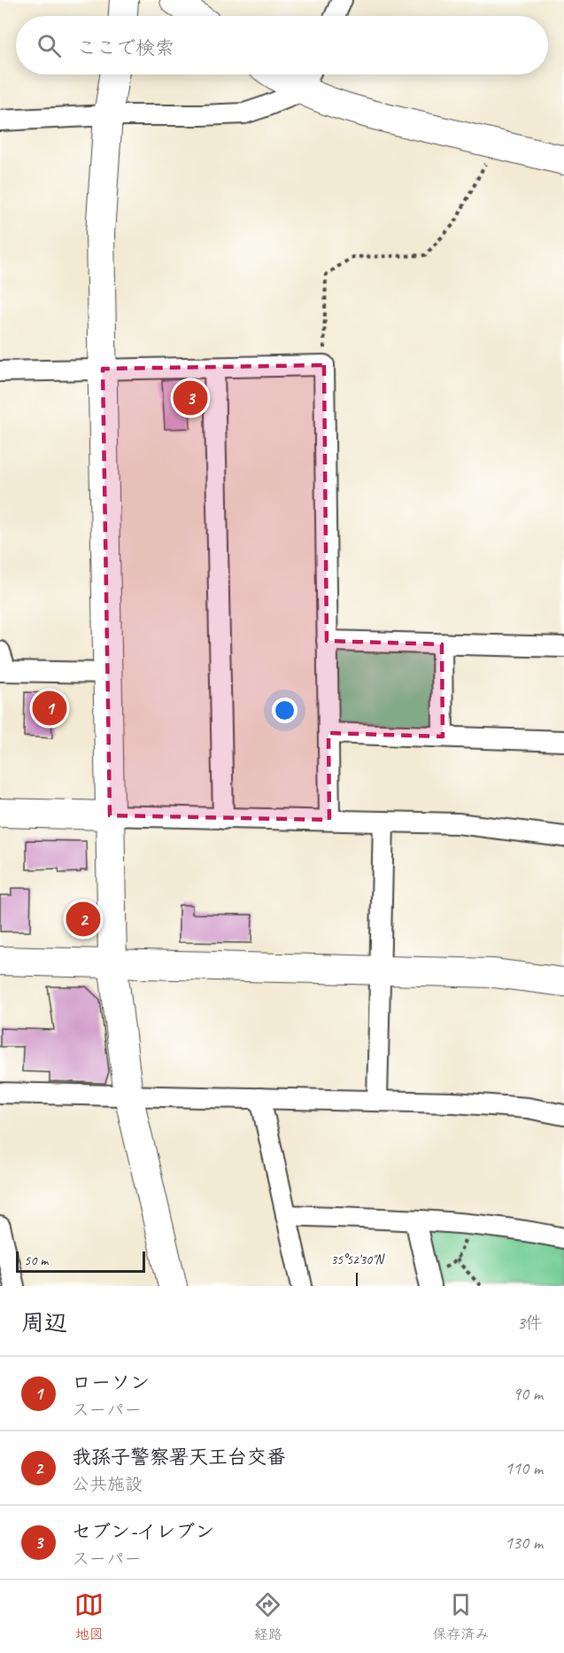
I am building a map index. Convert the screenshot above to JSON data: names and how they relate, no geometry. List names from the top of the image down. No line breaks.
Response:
{"scale_bar":"50 m","page":{"search":"ここで検索","pins":["3","1","2"],"scale":"50 m","heading":["周辺","3件"],"list":[{"mark":"1","name":"ローソン","note":"スーパー","value":"90 m"},{"mark":"2","name":"我孫子警察署天王台交番","note":"公共施設","value":"110 m"},{"mark":"3","name":"セブン-イレブン","note":"スーパー","value":"130 m"}],"nav":["地図","経路","保存済み"]},"coordinates":["35°52'30\"N"]}
